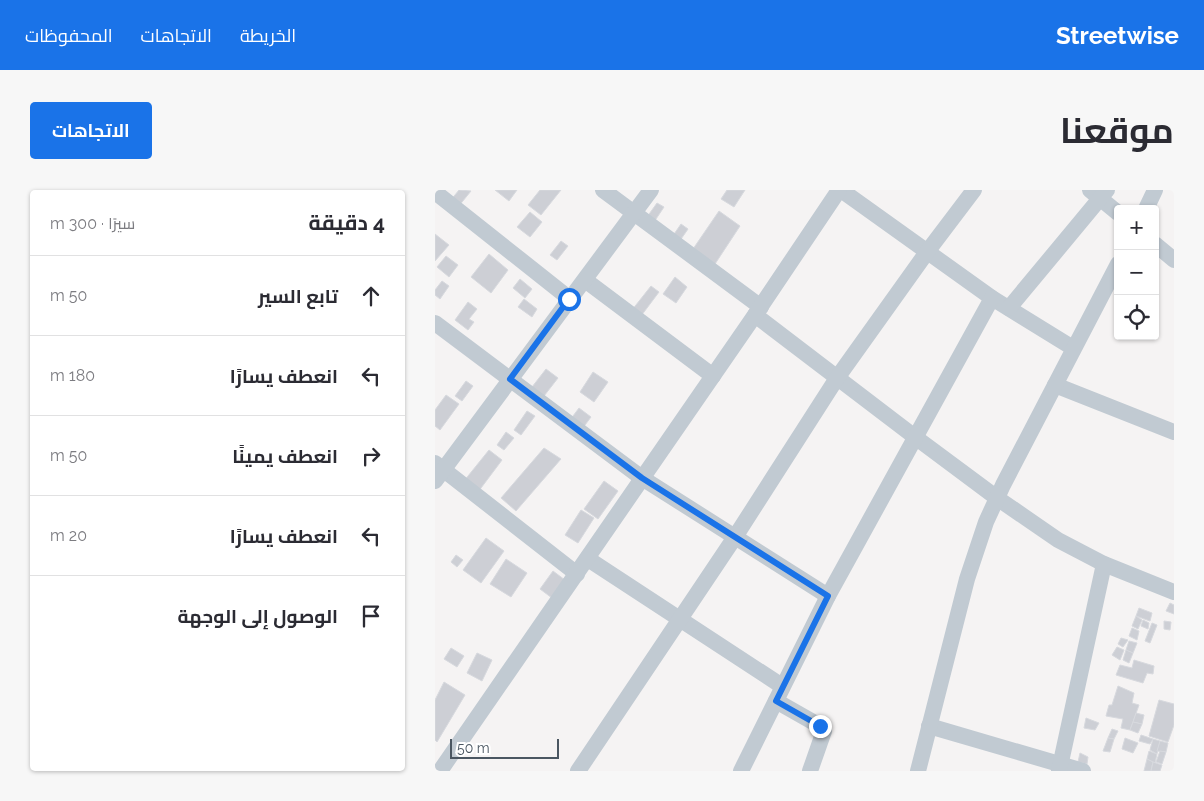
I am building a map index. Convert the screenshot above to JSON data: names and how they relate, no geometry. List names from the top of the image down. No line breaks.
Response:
{"scale_bar":"50 m","page":{"header":"Streetwise","nav":["الخريطة","الاتجاهات","المحفوظات"],"title":"موقعنا","buttons":"الاتجاهات","heading":["4 دقيقة","سيرًا · 300 m"],"map_buttons":["+","−"],"list":[["تابع السير","50 m"],["انعطف يسارًا","180 m"],["انعطف يمينًا","50 m"],["انعطف يسارًا","20 m"],"الوصول إلى الوجهة"],"scale":"50 m"}}
